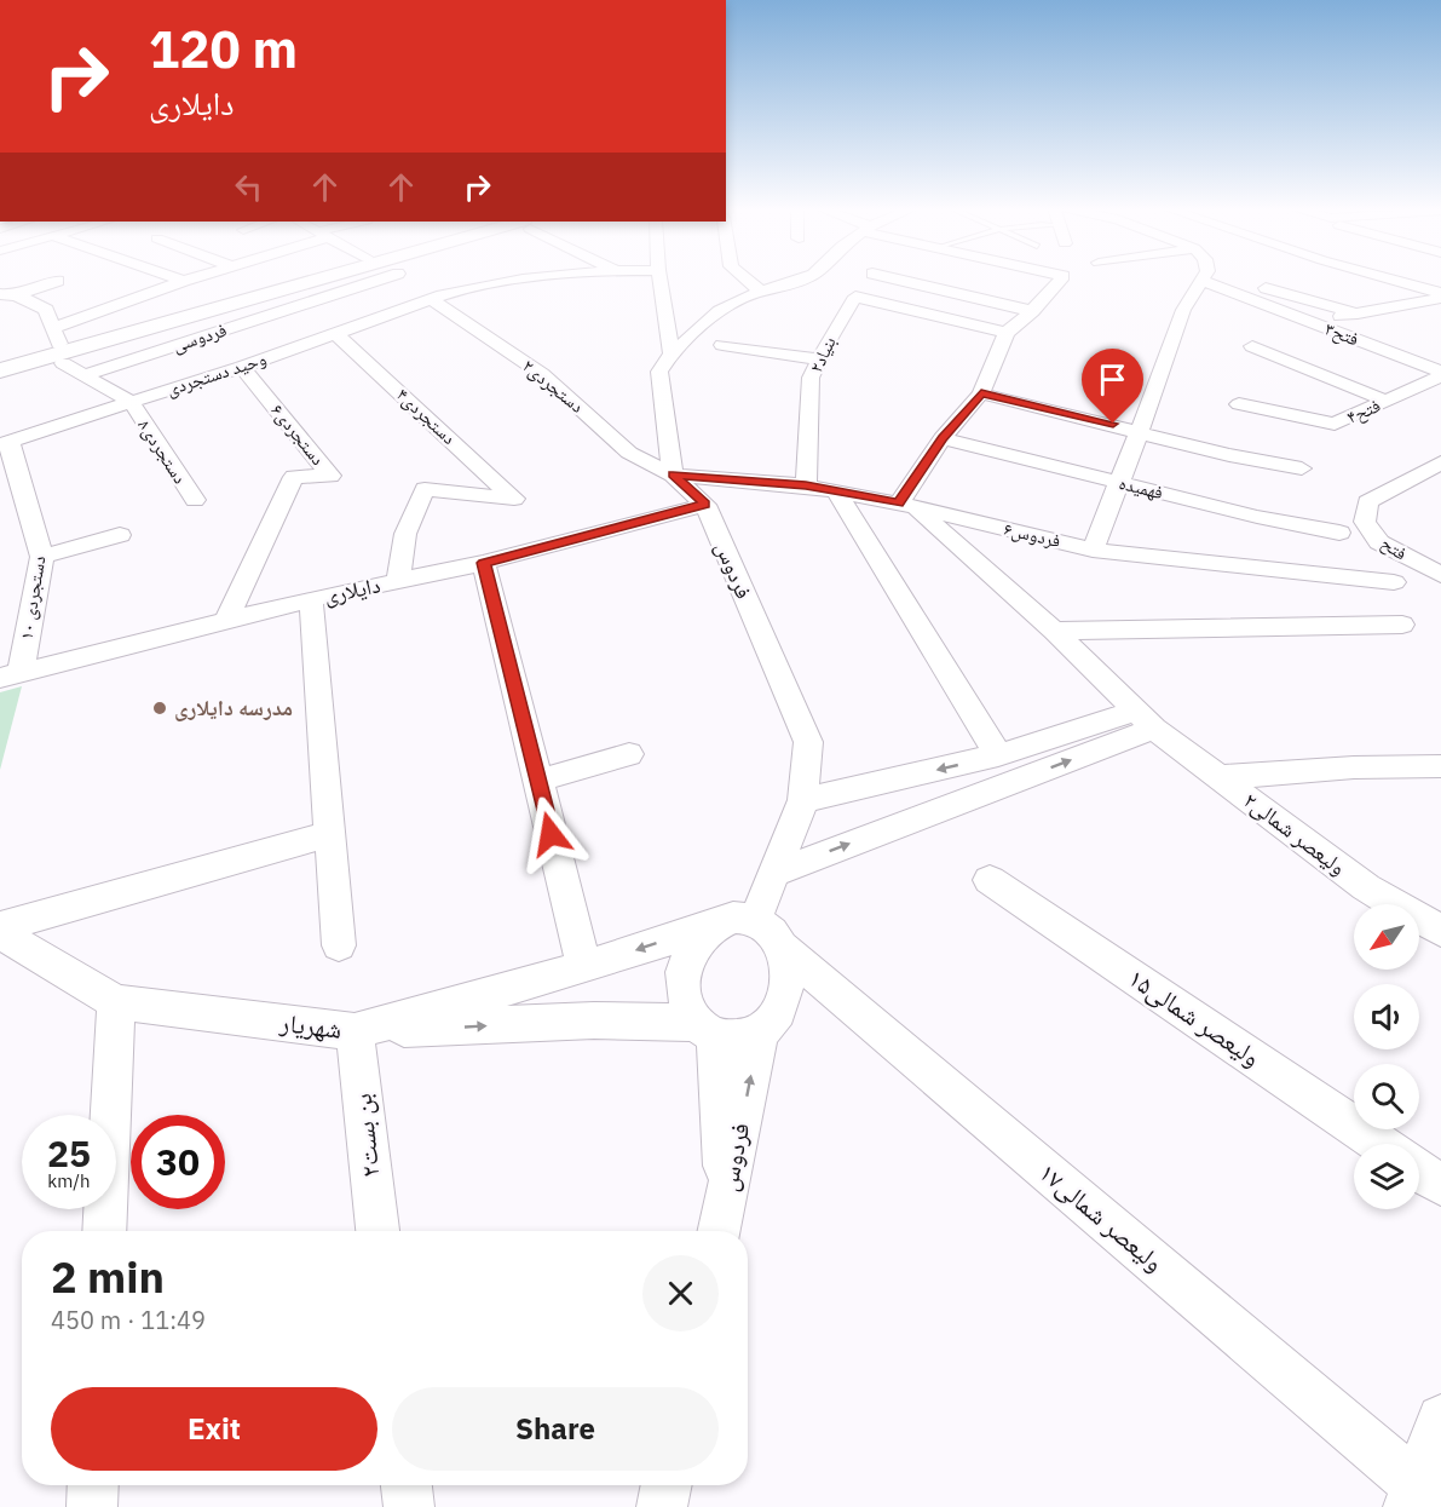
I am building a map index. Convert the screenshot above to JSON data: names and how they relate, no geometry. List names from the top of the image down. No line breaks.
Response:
{"streets":{"street":["فتح۳","فردوسی","بنیاد۲","وحید دستجردی","دستجردی۲","فتح۴","دستجردی۴","دستجردی۶","دستجردی۸","فهمیده","فردوس۶","فتح","فردوس","دایلاری","دستجردی ۱۰","ولیعصر شمالی۲","ولیعصر شمالی۱۵","شهریار","بن بست۲","ولیعصر شمالی۱۷"]},"crossings":[["فتح۳","فتح۴"],["فردوسی","وحید دستجردی"],["فردوسی","دستجردی۲"],["بنیاد۲","فردوس۶"],["وحید دستجردی","دستجردی۲"],["وحید دستجردی","دستجردی۴"],["وحید دستجردی","دستجردی۶"],["وحید دستجردی","دستجردی۸"],["وحید دستجردی","دستجردی ۱۰"],["دستجردی۲","فردوس۶"],["دستجردی۲","فردوس"],["دستجردی۴","دایلاری"],["دستجردی۶","دایلاری"],["فردوس۶","فردوس"],["فردوس۶","ولیعصر شمالی۲"],["فردوس","دایلاری"],["فردوس","شهریار"],["فردوس","ولیعصر شمالی۱۷"],["دایلاری","دستجردی ۱۰"],["شهریار","بن بست۲"],["شهریار","ولیعصر شمالی۱۷"]],"places":["مدرسه دایلاری"],"north":"bottom left","page":{"turn":["120 m","دایلاری"],"speed":"25 km/h","limit":"30","heading":["2 min","450 m · 11:49"],"buttons":["Exit","Share"]}}
